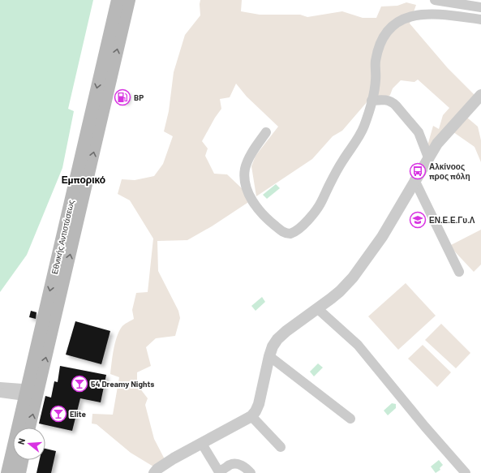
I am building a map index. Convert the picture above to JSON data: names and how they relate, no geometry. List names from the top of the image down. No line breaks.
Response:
{"streets":{"main road":["Εθνικής Αντιστάσεως"]},"districts":["Εμπορικό"],"places":{"fuel station":["BP"],"bus stop":["Αλκίνοος προς πόλη"],"school or university":["ΕΝ.Ε.Ε.Γυ.Λ"],"bar":["54 Dreamy Nights","Elite"]},"north":"left"}
